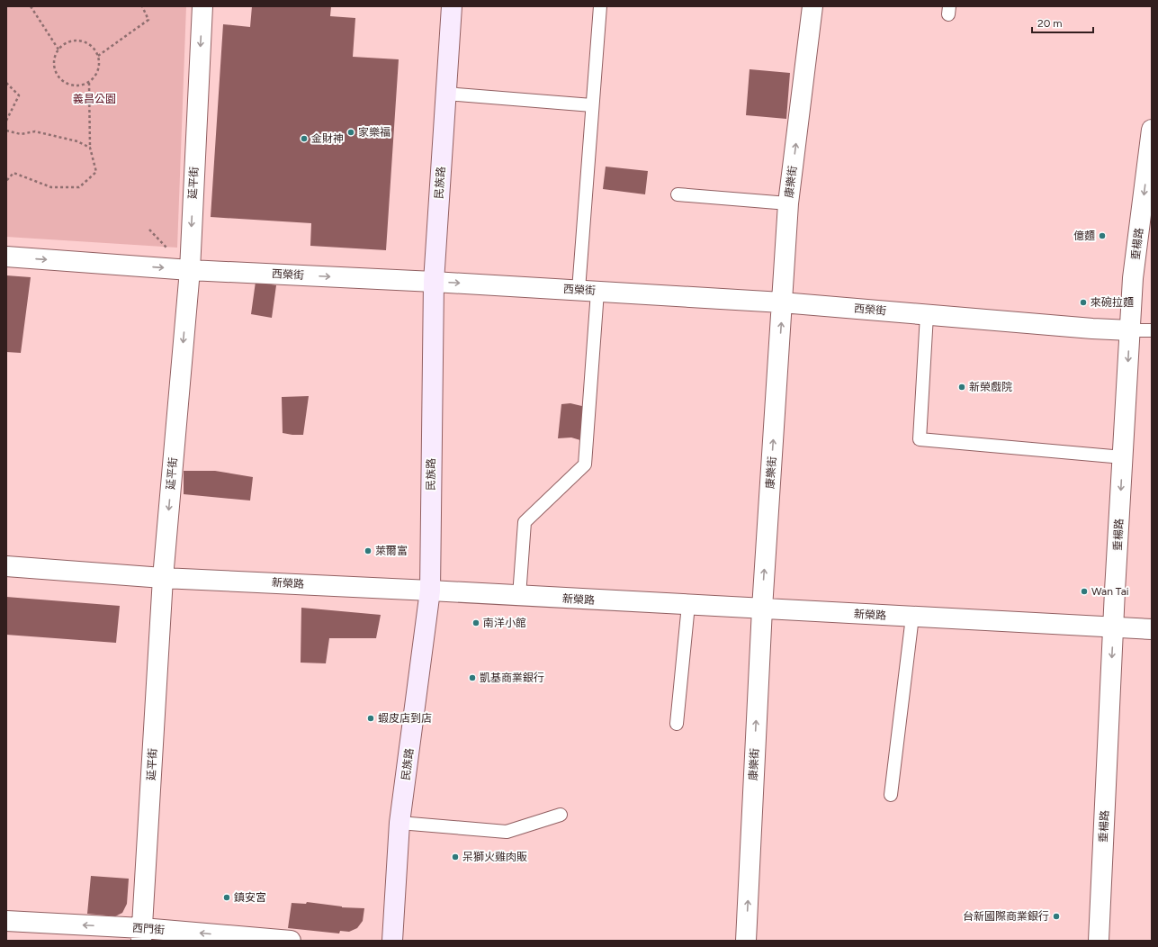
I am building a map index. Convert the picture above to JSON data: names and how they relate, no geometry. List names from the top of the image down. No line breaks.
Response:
{"streets":{"main road":["民族路"],"street":["康樂街","延平街","垂楊路","西榮街","新榮路","西門街"]},"crossings":[["康樂街","西榮街"],["康樂街","新榮路"],["延平街","西榮街"],["延平街","新榮路"],["延平街","西門街"],["民族路","西榮街"],["民族路","新榮路"],["垂楊路","西榮街"],["垂楊路","新榮路"]],"one_way":["康樂街","延平街","垂楊路","西榮街","西門街"],"parks":["義昌公園"],"places":["家樂福","金財神","億麵","來碗拉麵","新榮戲院","萊爾富","Wan Tai","南洋小館","凱基商業銀行","蝦皮店到店","呆獅火雞肉販","鎮安宮","台新國際商業銀行"],"scale_bar":"20 m"}
